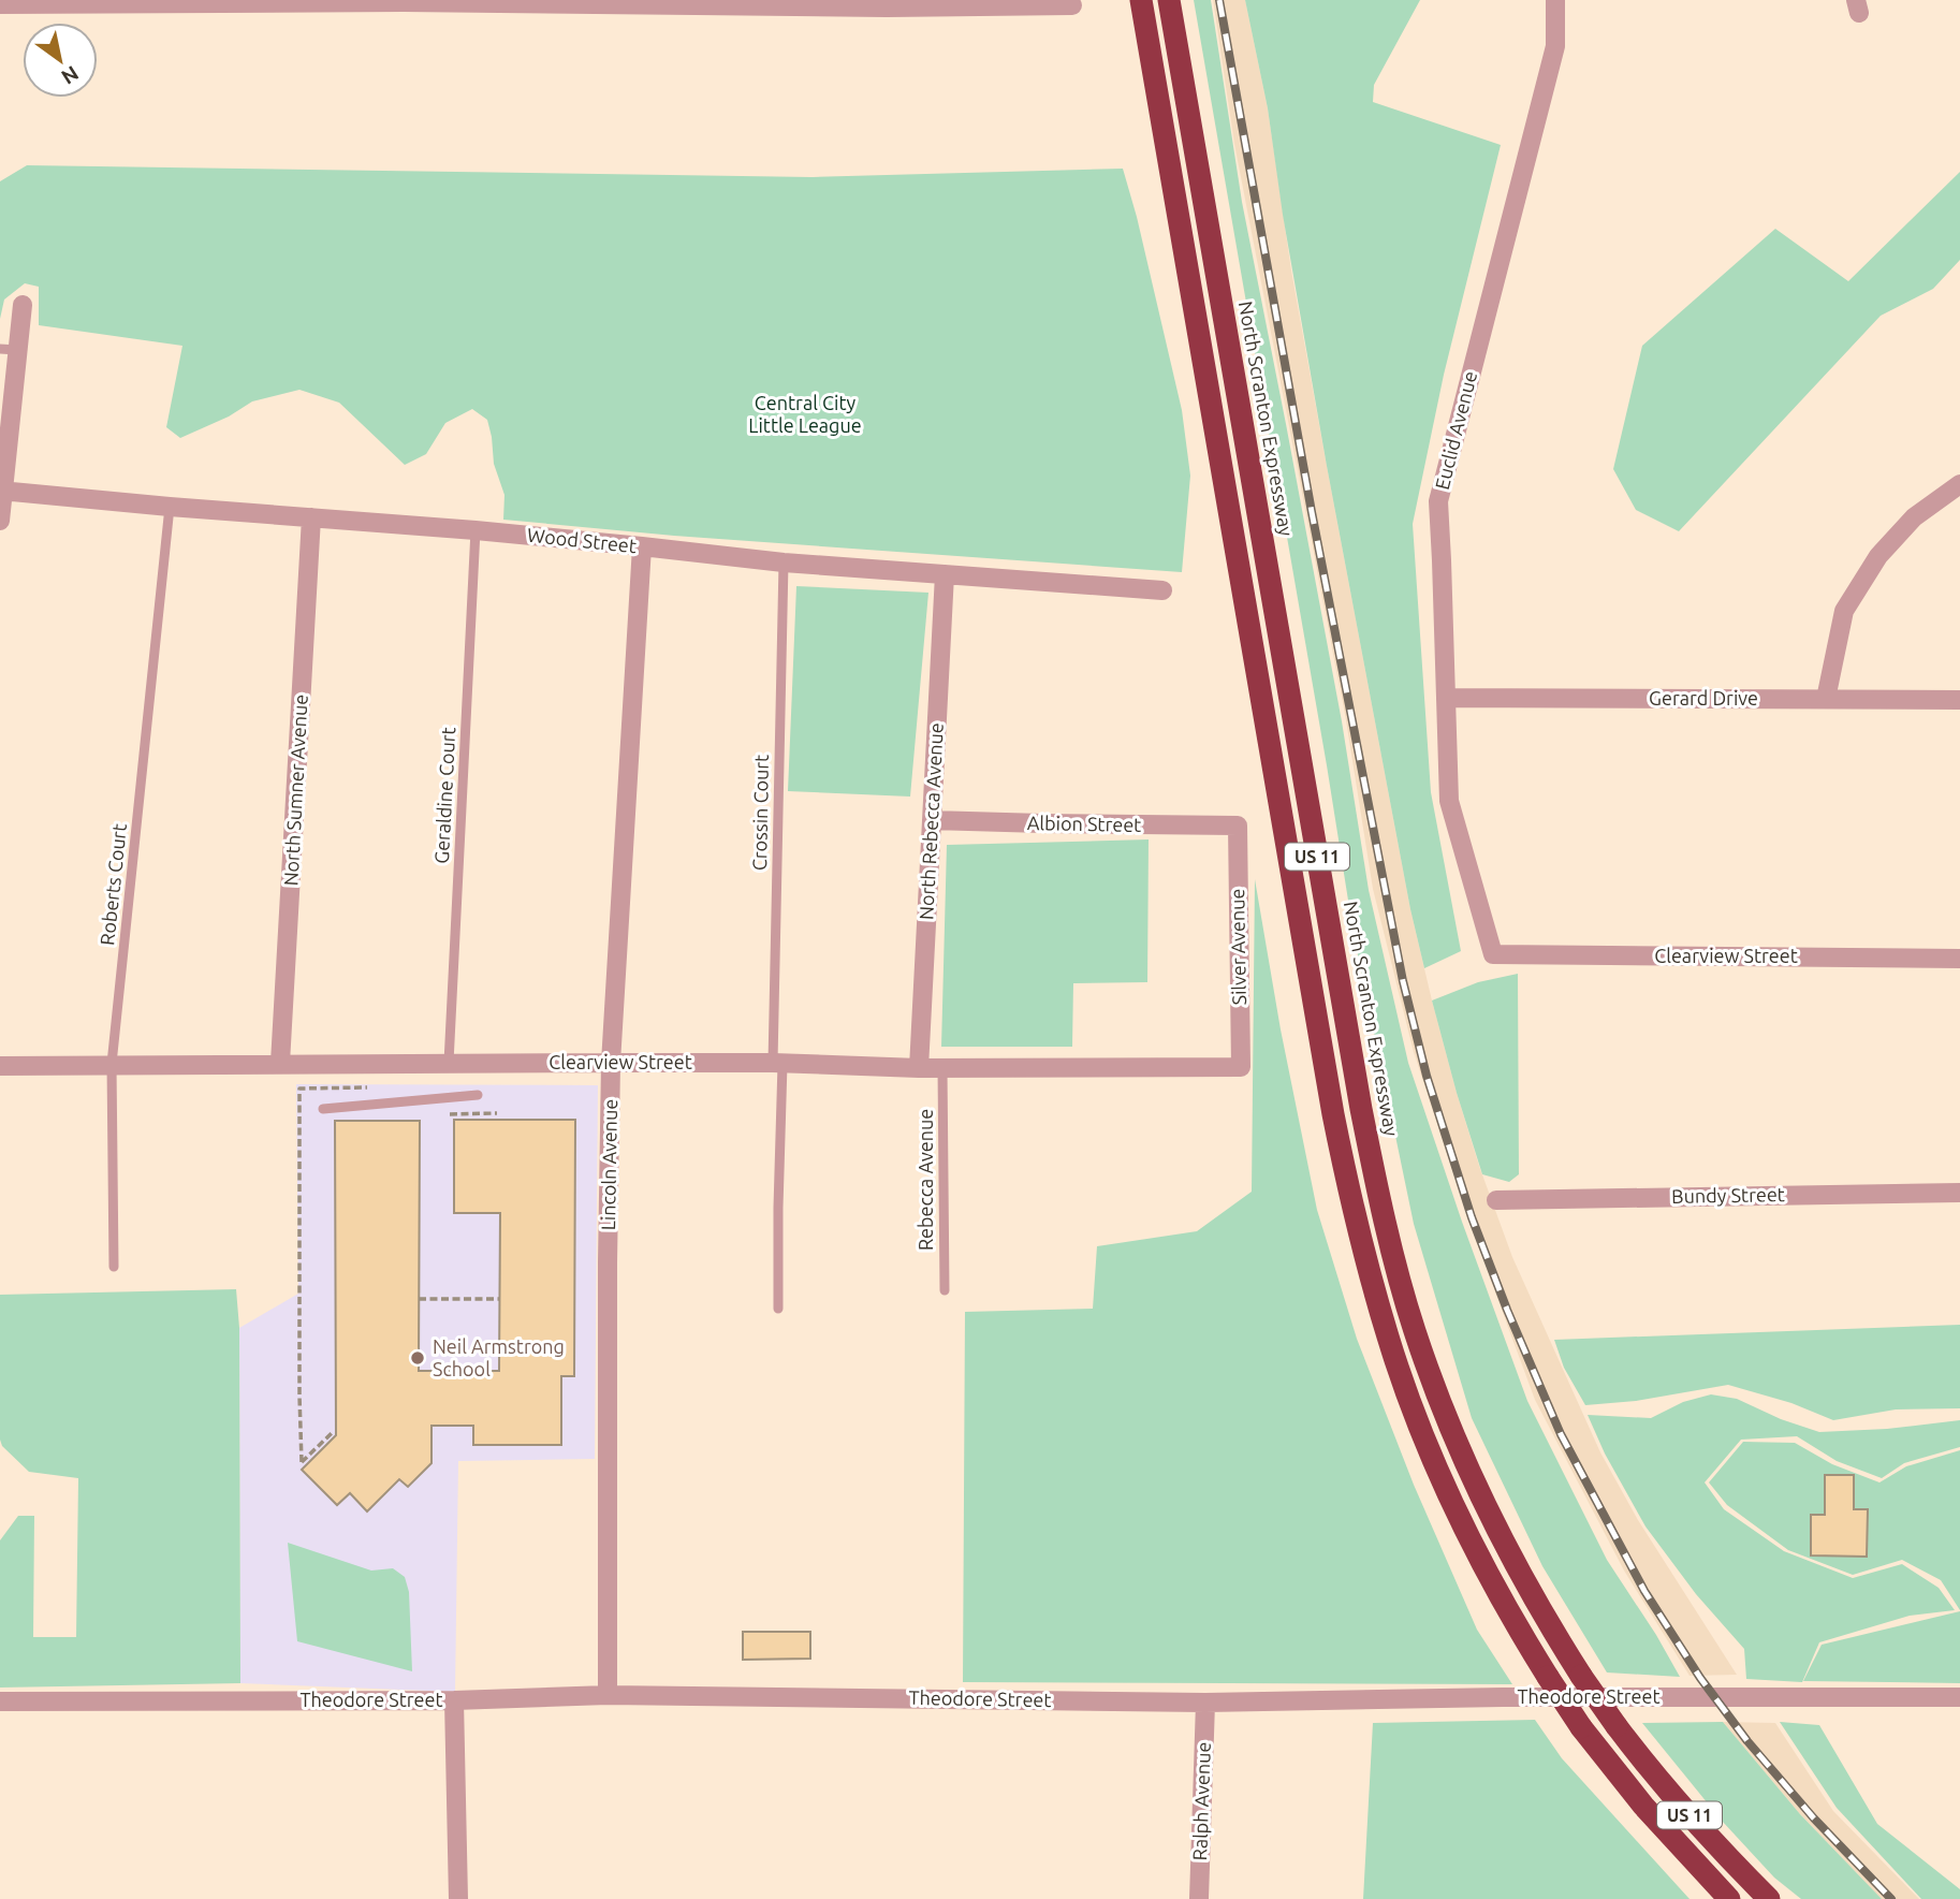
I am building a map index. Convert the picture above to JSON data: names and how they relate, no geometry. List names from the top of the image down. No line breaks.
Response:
{"streets":{"highway":["North Scranton Expressway","US 11"],"street":["Euclid Avenue","Wood Street","Gerard Drive","North Sumner Avenue","North Rebecca Avenue","Albion Street","Silver Avenue","Clearview Street","Lincoln Avenue","Bundy Street","Theodore Street","Ralph Avenue"],"lane":["Geraldine Court","Crossin Court","Roberts Court","Rebecca Avenue"]},"crossings":[["Euclid Avenue","Gerard Drive"],["Euclid Avenue","Clearview Street"],["Wood Street","North Sumner Avenue"],["Wood Street","Geraldine Court"],["Wood Street","Crossin Court"],["Wood Street","North Rebecca Avenue"],["Wood Street","Roberts Court"],["Wood Street","Lincoln Avenue"],["North Sumner Avenue","Clearview Street"],["Geraldine Court","Clearview Street"],["Crossin Court","Clearview Street"],["North Rebecca Avenue","Albion Street"],["North Rebecca Avenue","Clearview Street"],["Albion Street","Silver Avenue"],["Roberts Court","Clearview Street"],["Silver Avenue","Clearview Street"],["Clearview Street","Lincoln Avenue"],["Clearview Street","Rebecca Avenue"],["Lincoln Avenue","Theodore Street"],["Theodore Street","Ralph Avenue"]],"parks":["Central City Little League"],"places":["Neil Armstrong School"],"north":"bottom right"}
